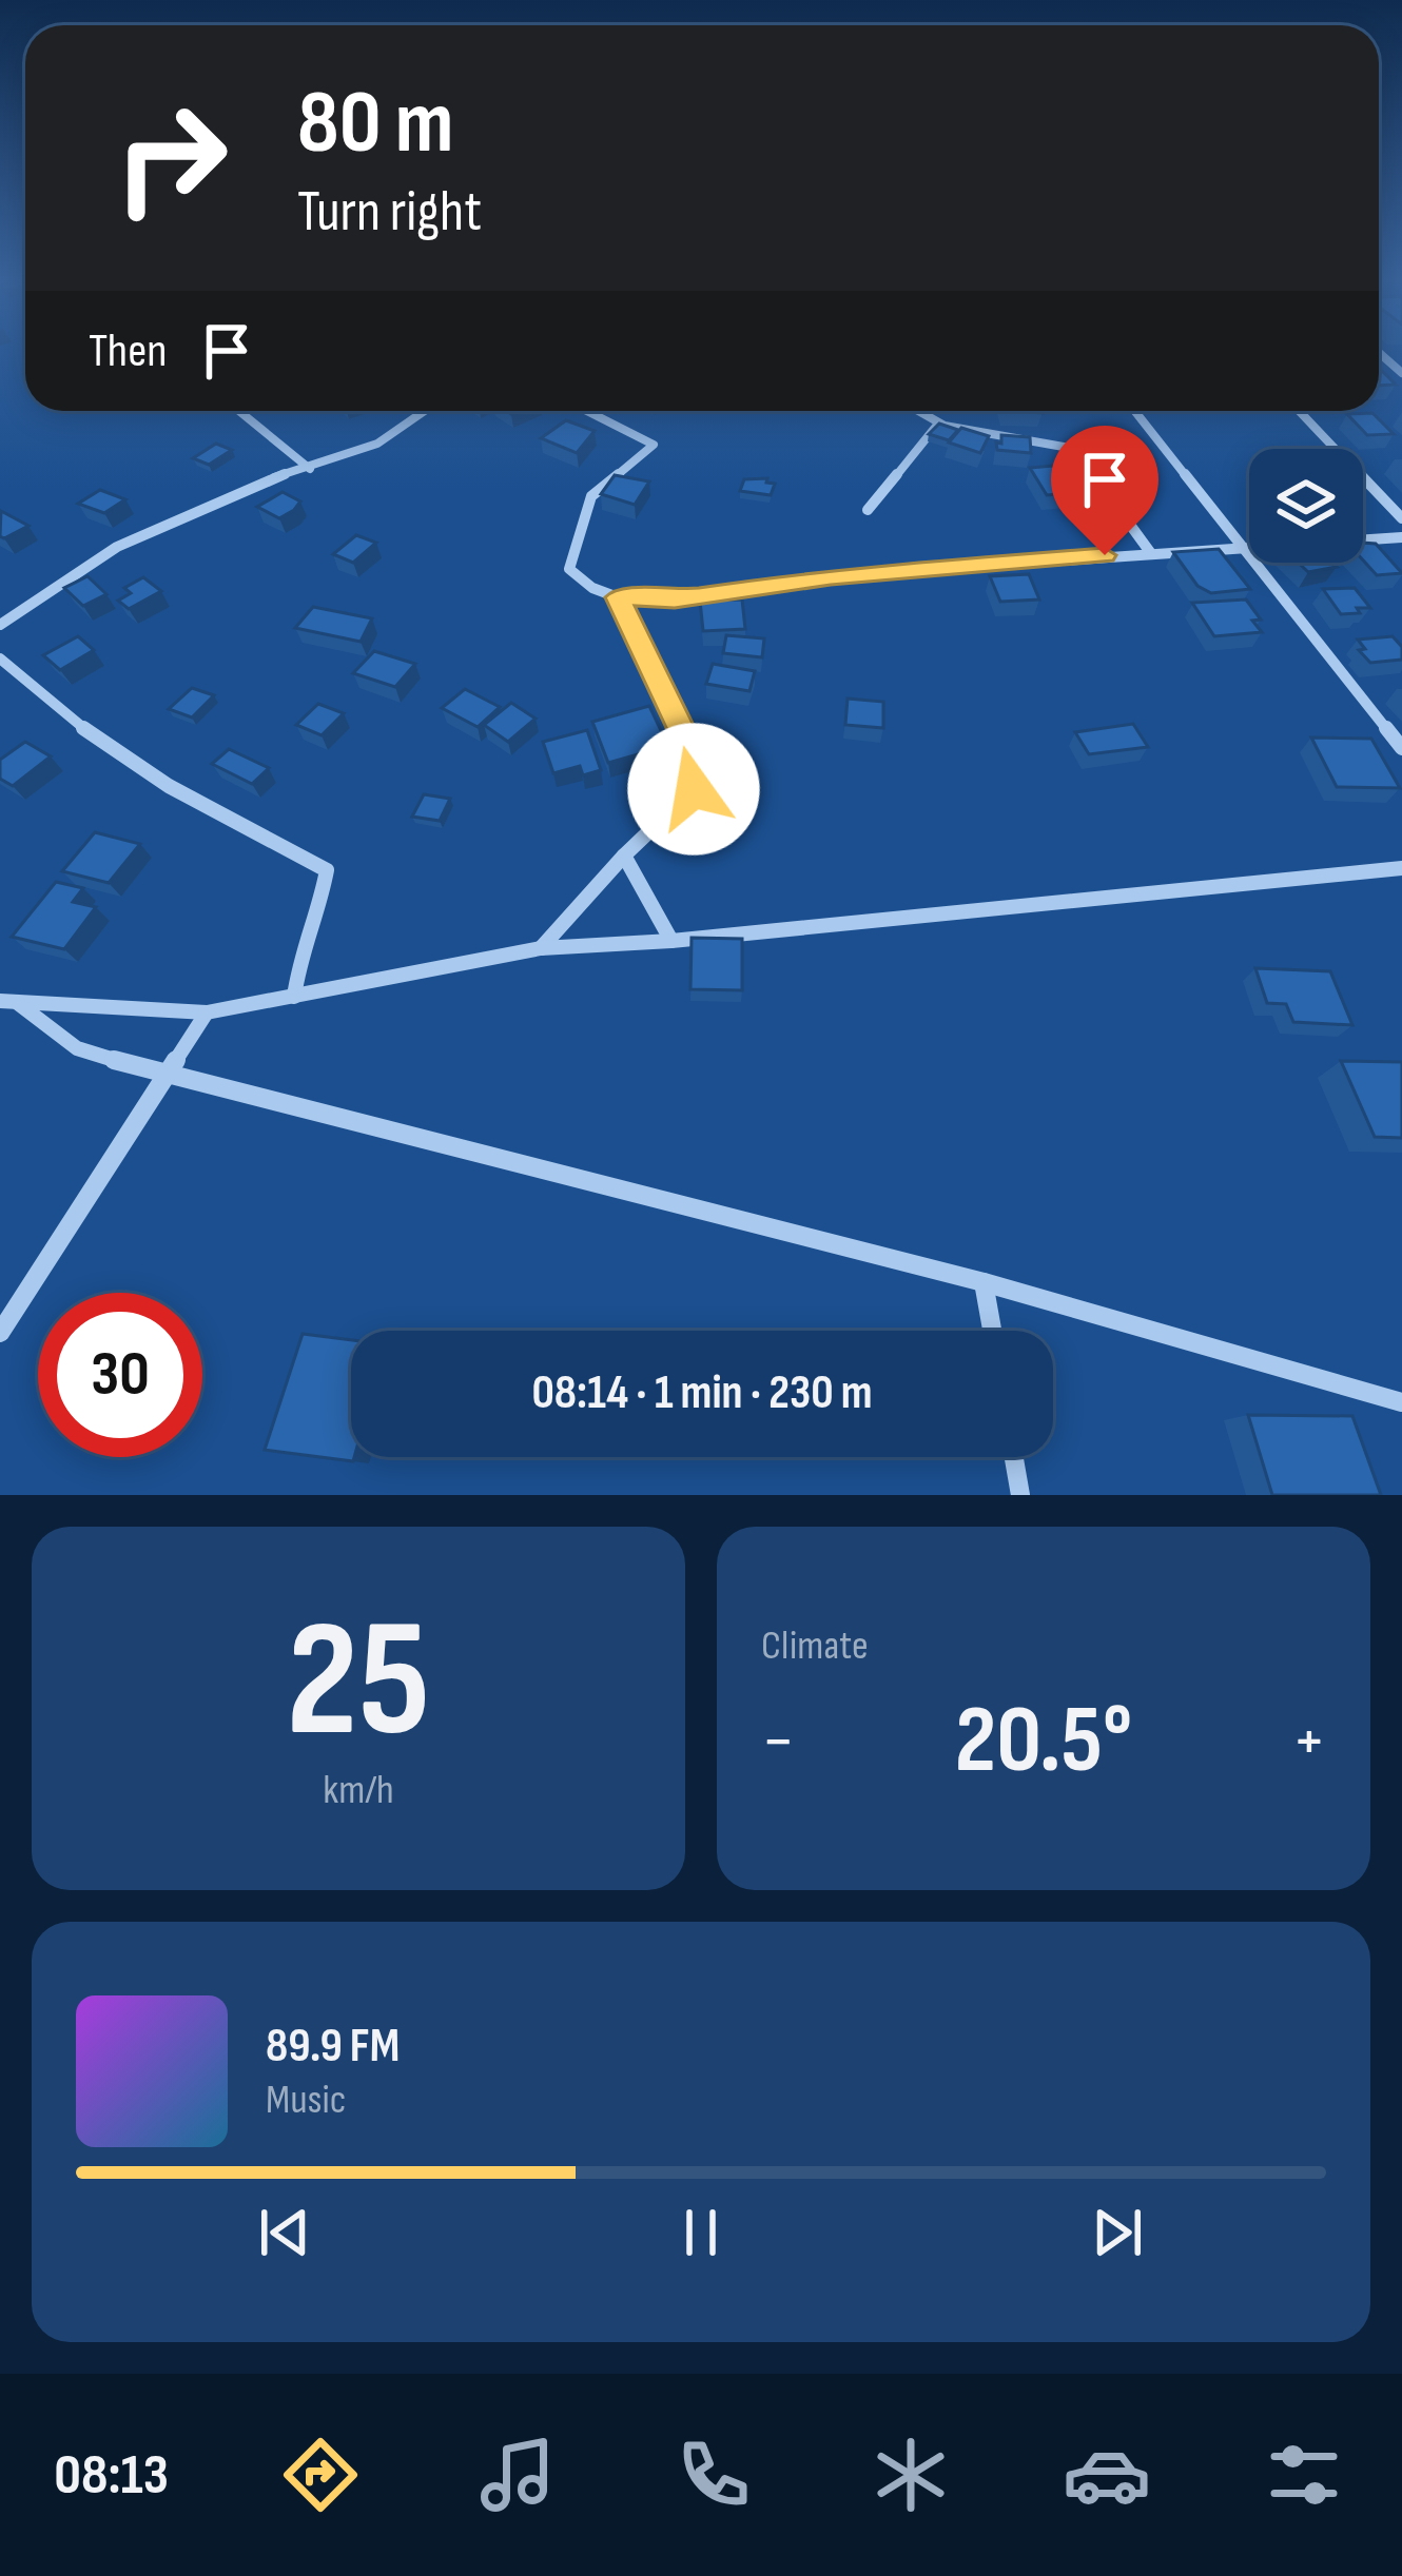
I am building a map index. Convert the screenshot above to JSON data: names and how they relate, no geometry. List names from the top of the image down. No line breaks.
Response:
{"page":{"turn":["80 m","Turn right"],"then":"Then","limit":"30","trip":"08:14 · 1 min · 230 m","tile":[["25","km/h"],"Climate"],"heat":["−","20.5°","+"],"song":["89.9 FM","Music"],"tabs":"08:13"}}
